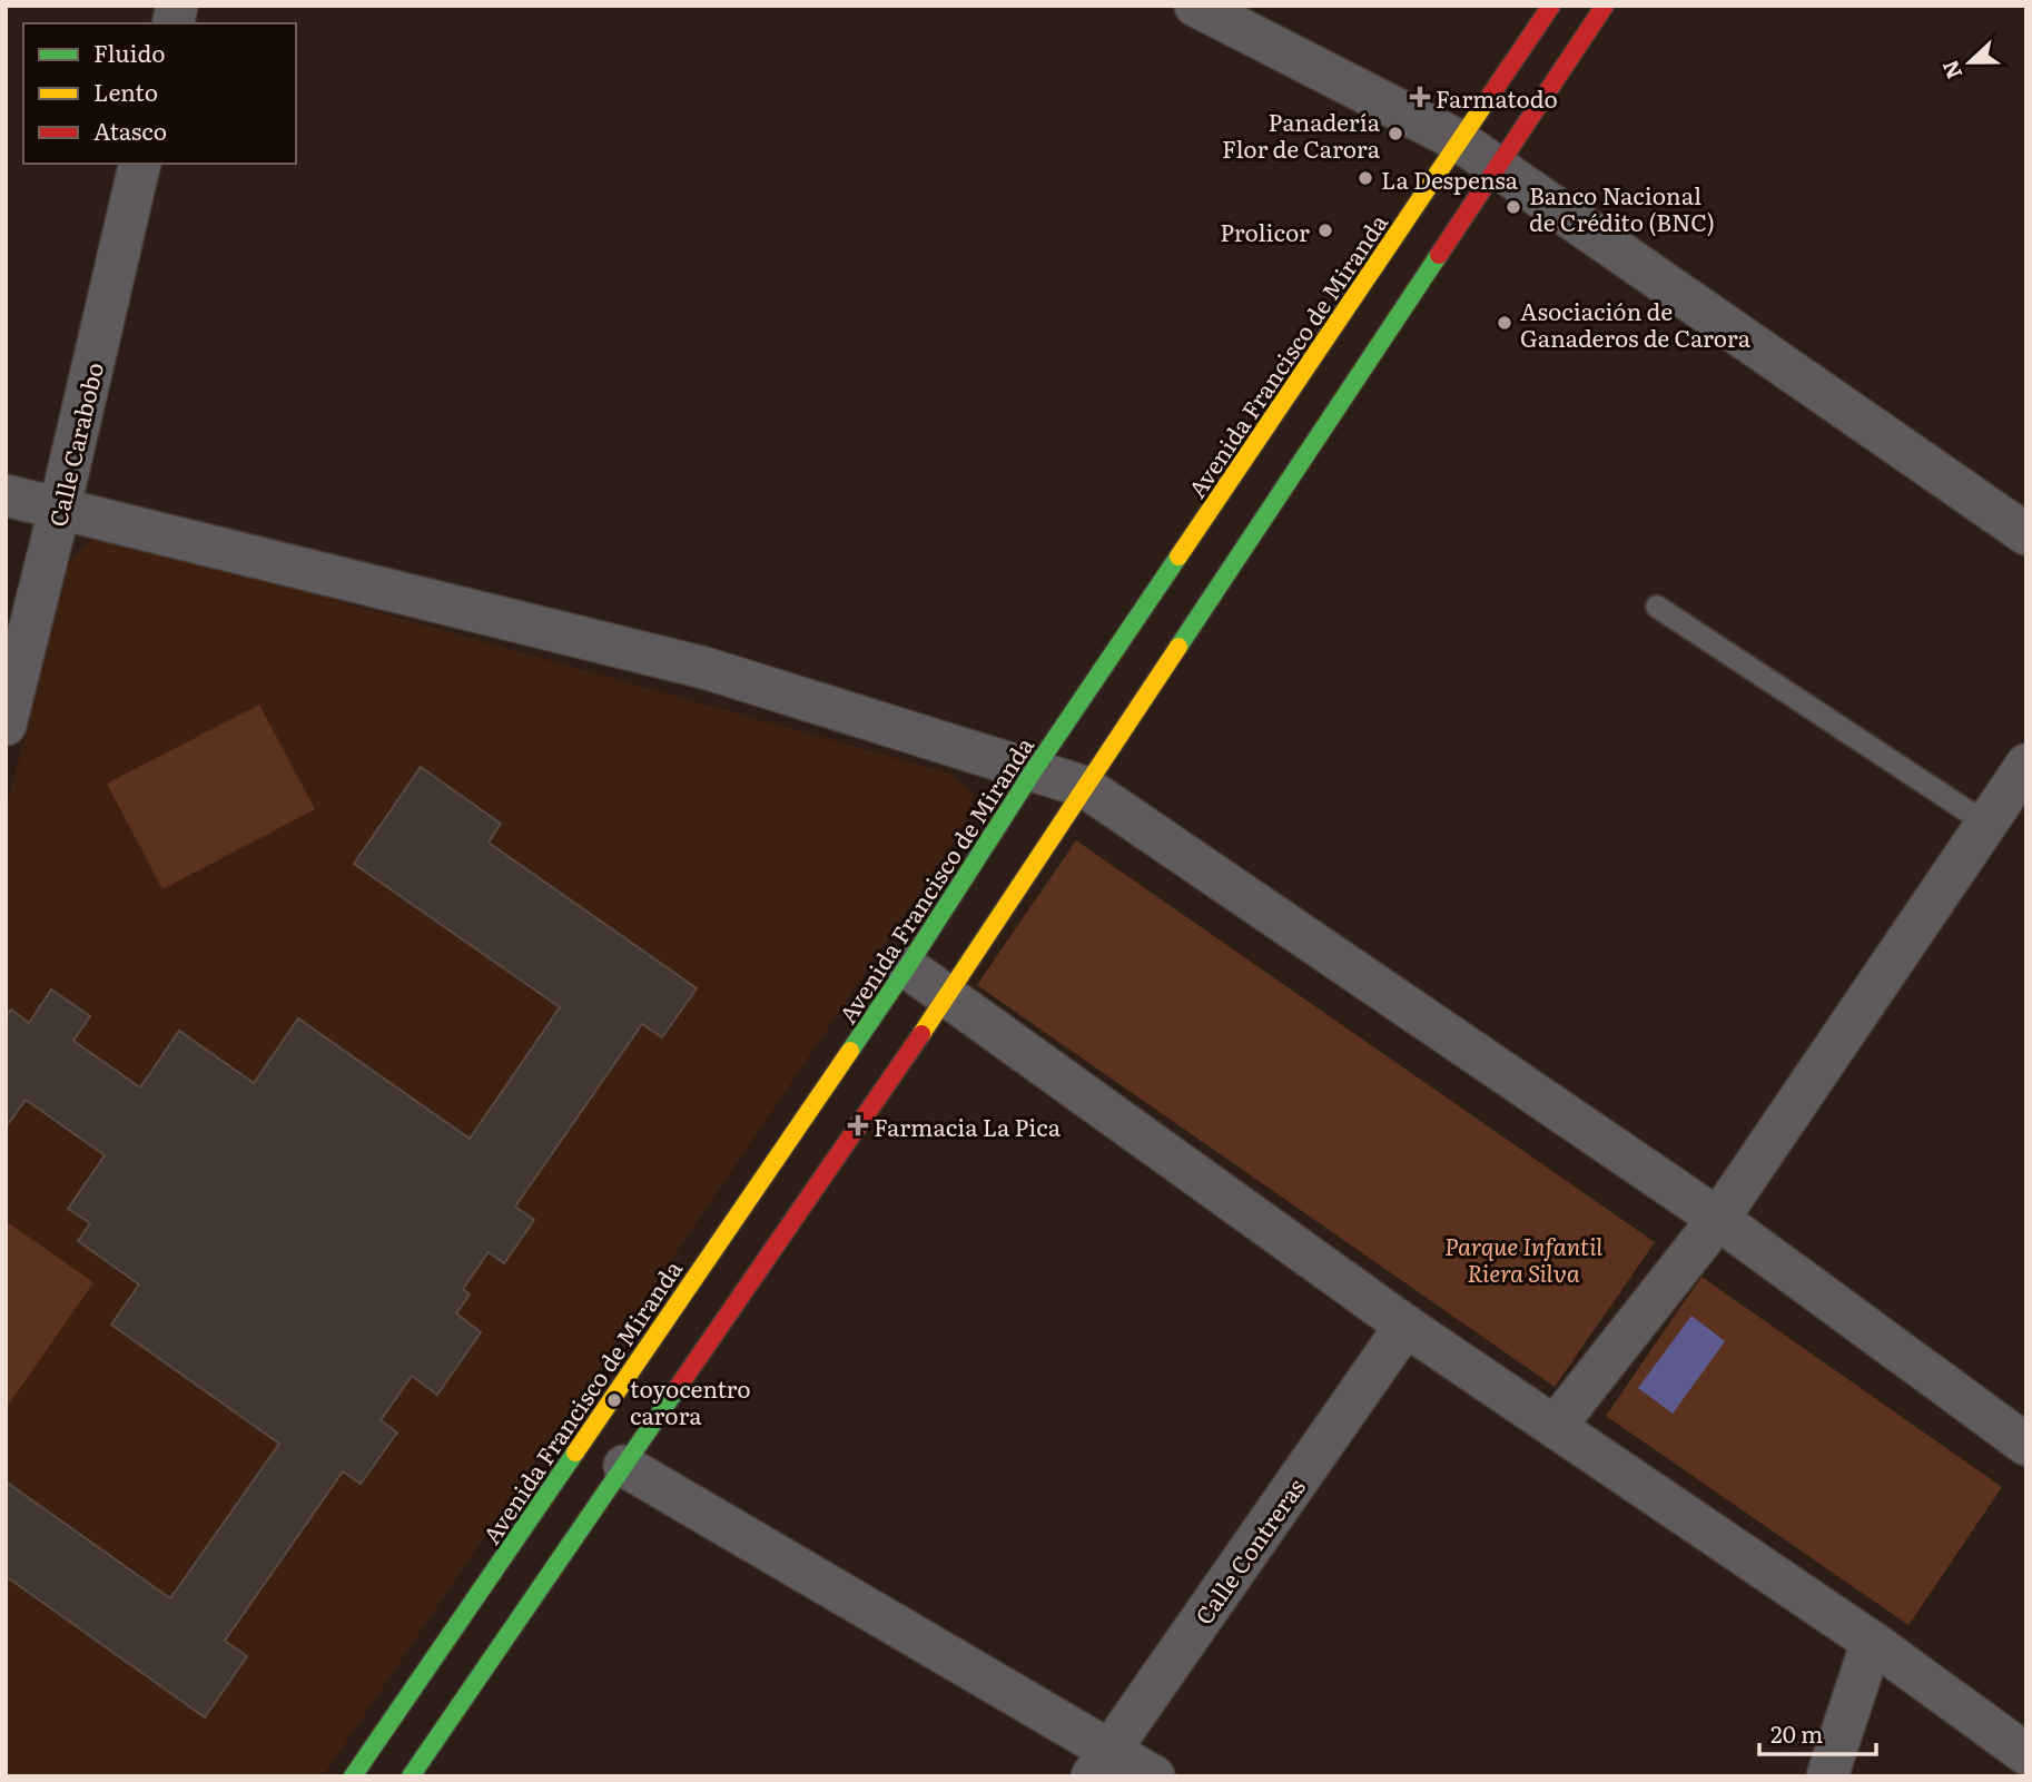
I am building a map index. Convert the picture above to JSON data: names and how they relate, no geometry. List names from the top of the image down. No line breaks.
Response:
{"streets":{"main road":["Avenida Francisco de Miranda"],"street":["Calle Carabobo","Calle Contreras"]},"parks":["Parque Infantil Riera Silva"],"places":{"health":["Farmatodo","Farmacia La Pica"],"other":["Panadería Flor de Carora","La Despensa","Banco Nacional de Crédito (BNC)","Prolicor","Asociación de Ganaderos de Carora","toyocentro carora"]},"legend":["Fluido","Lento","Atasco"],"scale_bar":"20 m","north":"left"}
